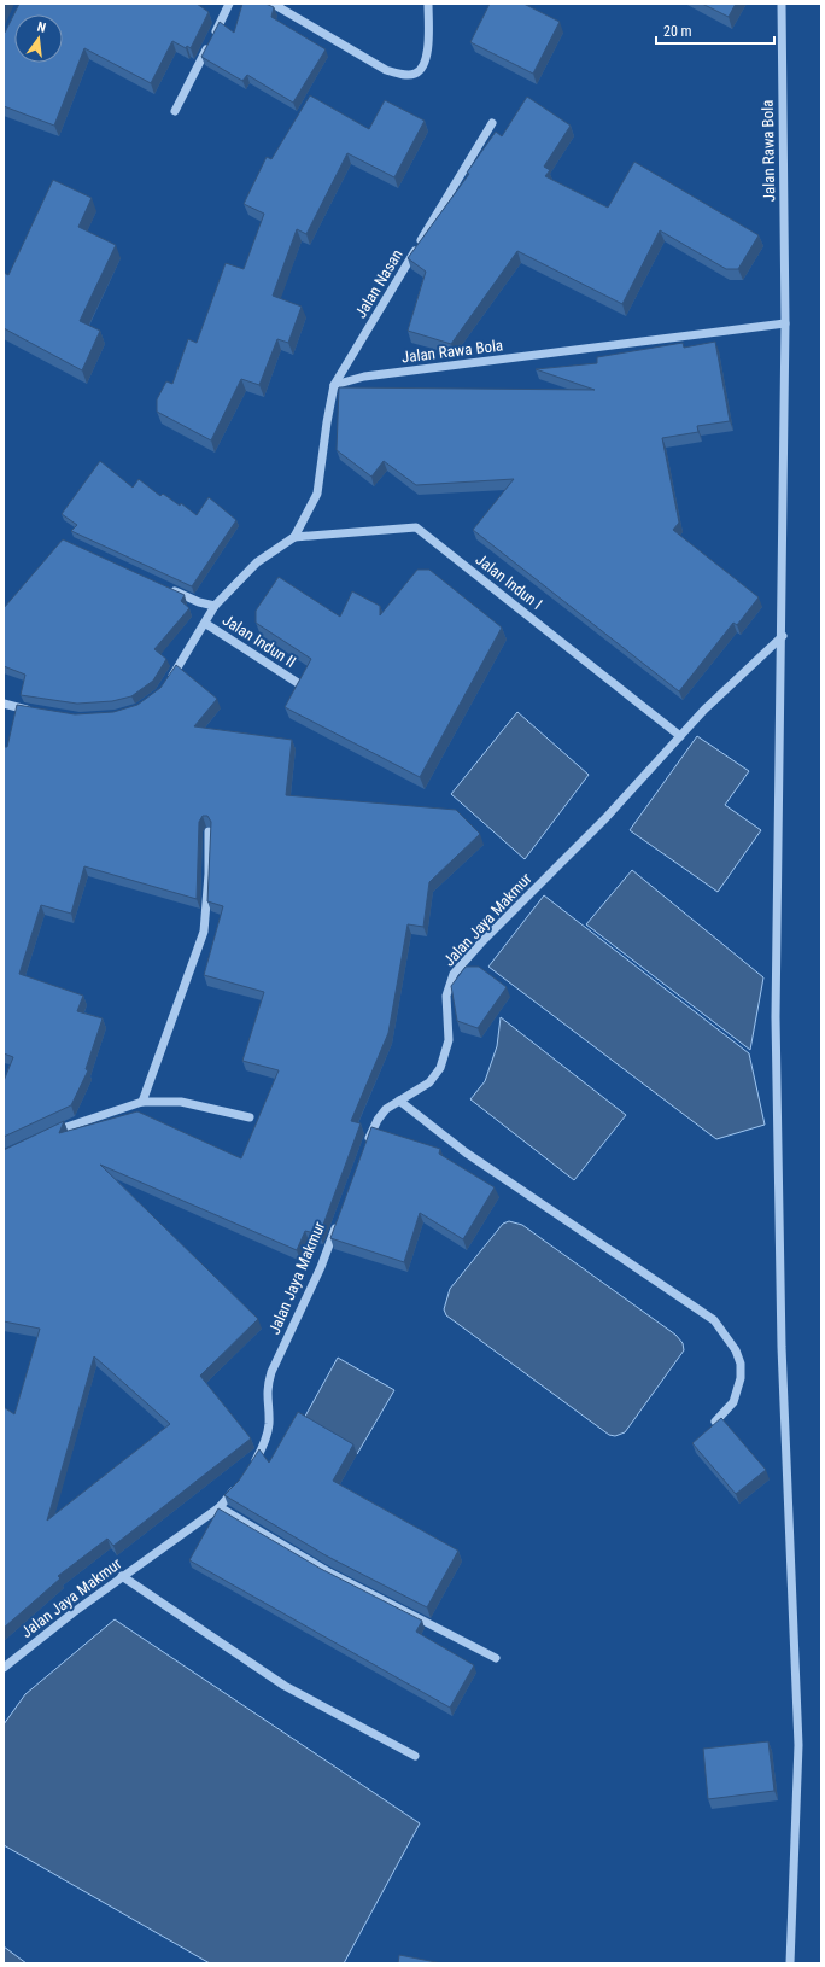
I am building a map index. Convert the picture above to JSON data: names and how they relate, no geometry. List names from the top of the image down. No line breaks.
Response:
{"streets":{"street":["Jalan Rawa Bola","Jalan Nasan","Jalan Indun I","Jalan Indun II","Jalan Jaya Makmur"]},"crossings":[["Jalan Rawa Bola","Jalan Nasan"],["Jalan Indun I","Jalan Jaya Makmur"]],"scale_bar":"20 m","north":"top"}
